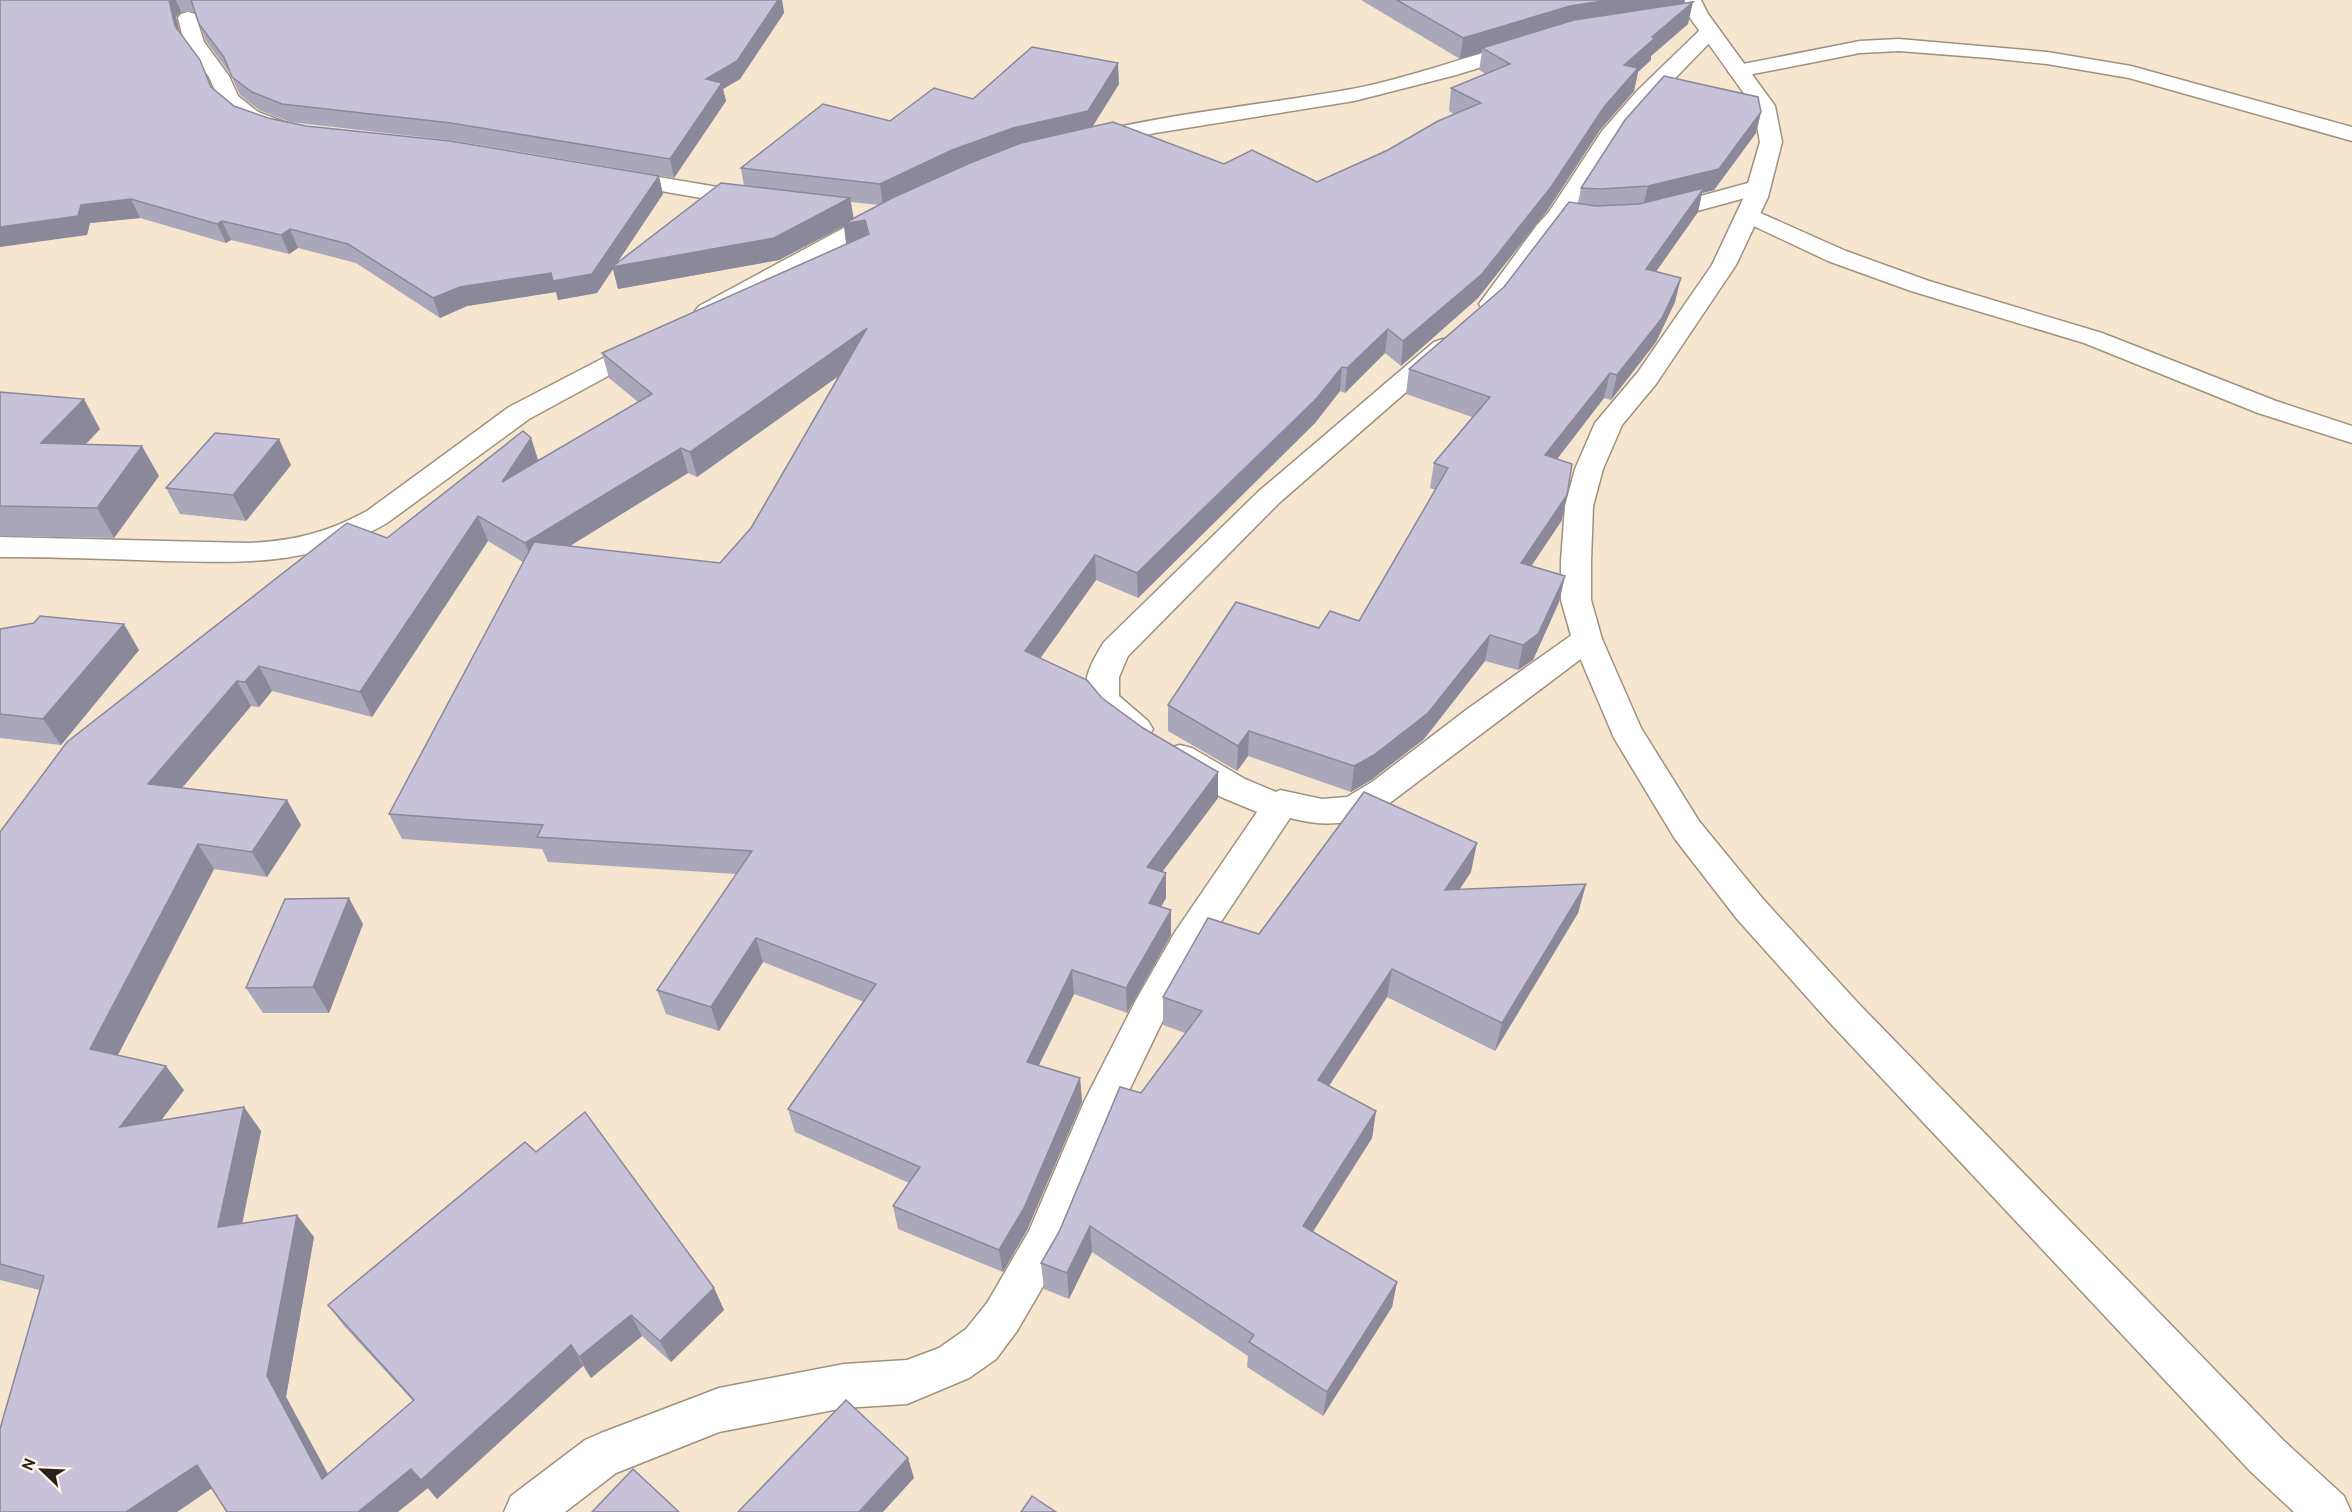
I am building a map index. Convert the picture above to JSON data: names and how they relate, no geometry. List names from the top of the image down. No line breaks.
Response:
{"north":"top left"}
